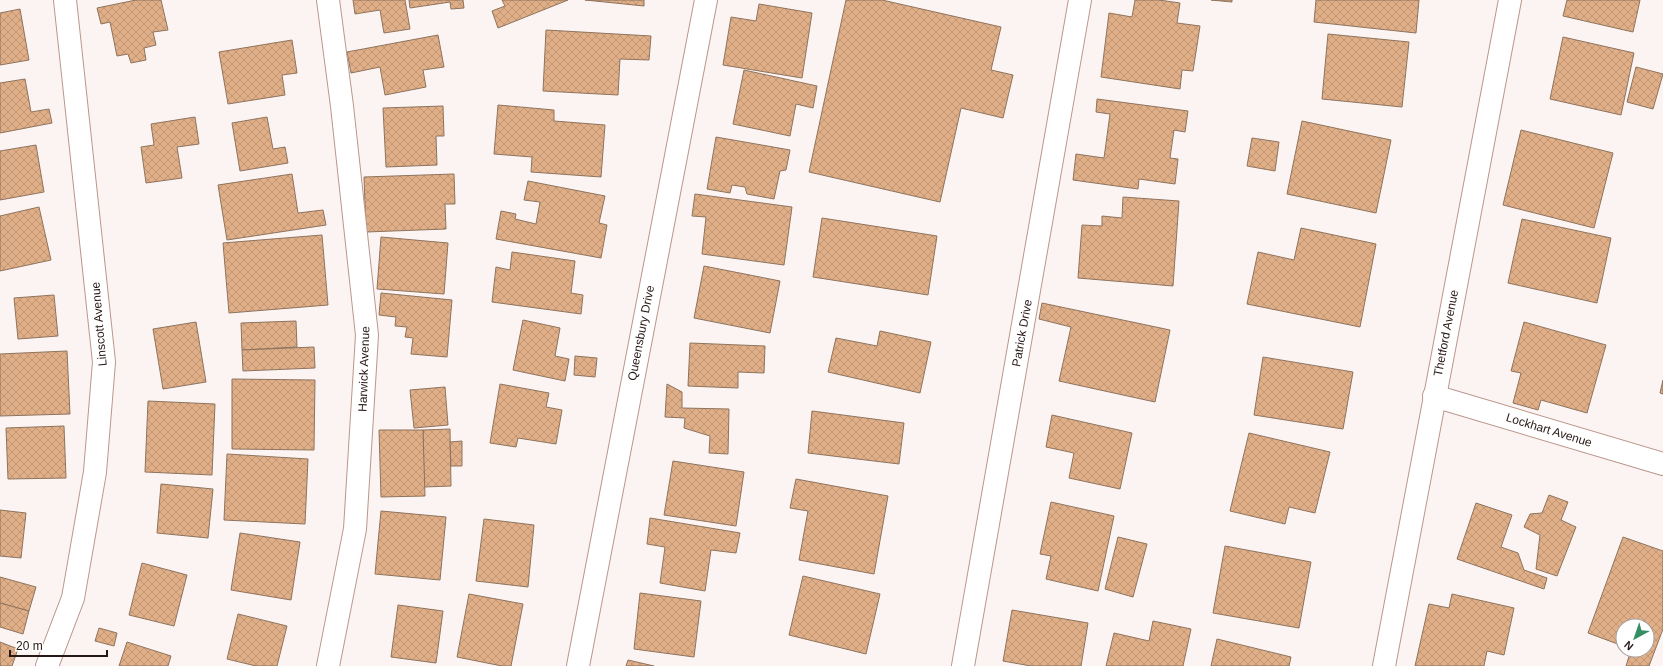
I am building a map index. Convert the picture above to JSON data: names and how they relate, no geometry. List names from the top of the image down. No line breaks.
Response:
{"streets":{"street":["Linscott Avenue","Queensbury Drive","Patrick Drive","Thetford Avenue","Harwick Avenue","Lockhart Avenue"]},"crossings":[["Thetford Avenue","Lockhart Avenue"]],"scale_bar":"20 m","north":"bottom left"}
